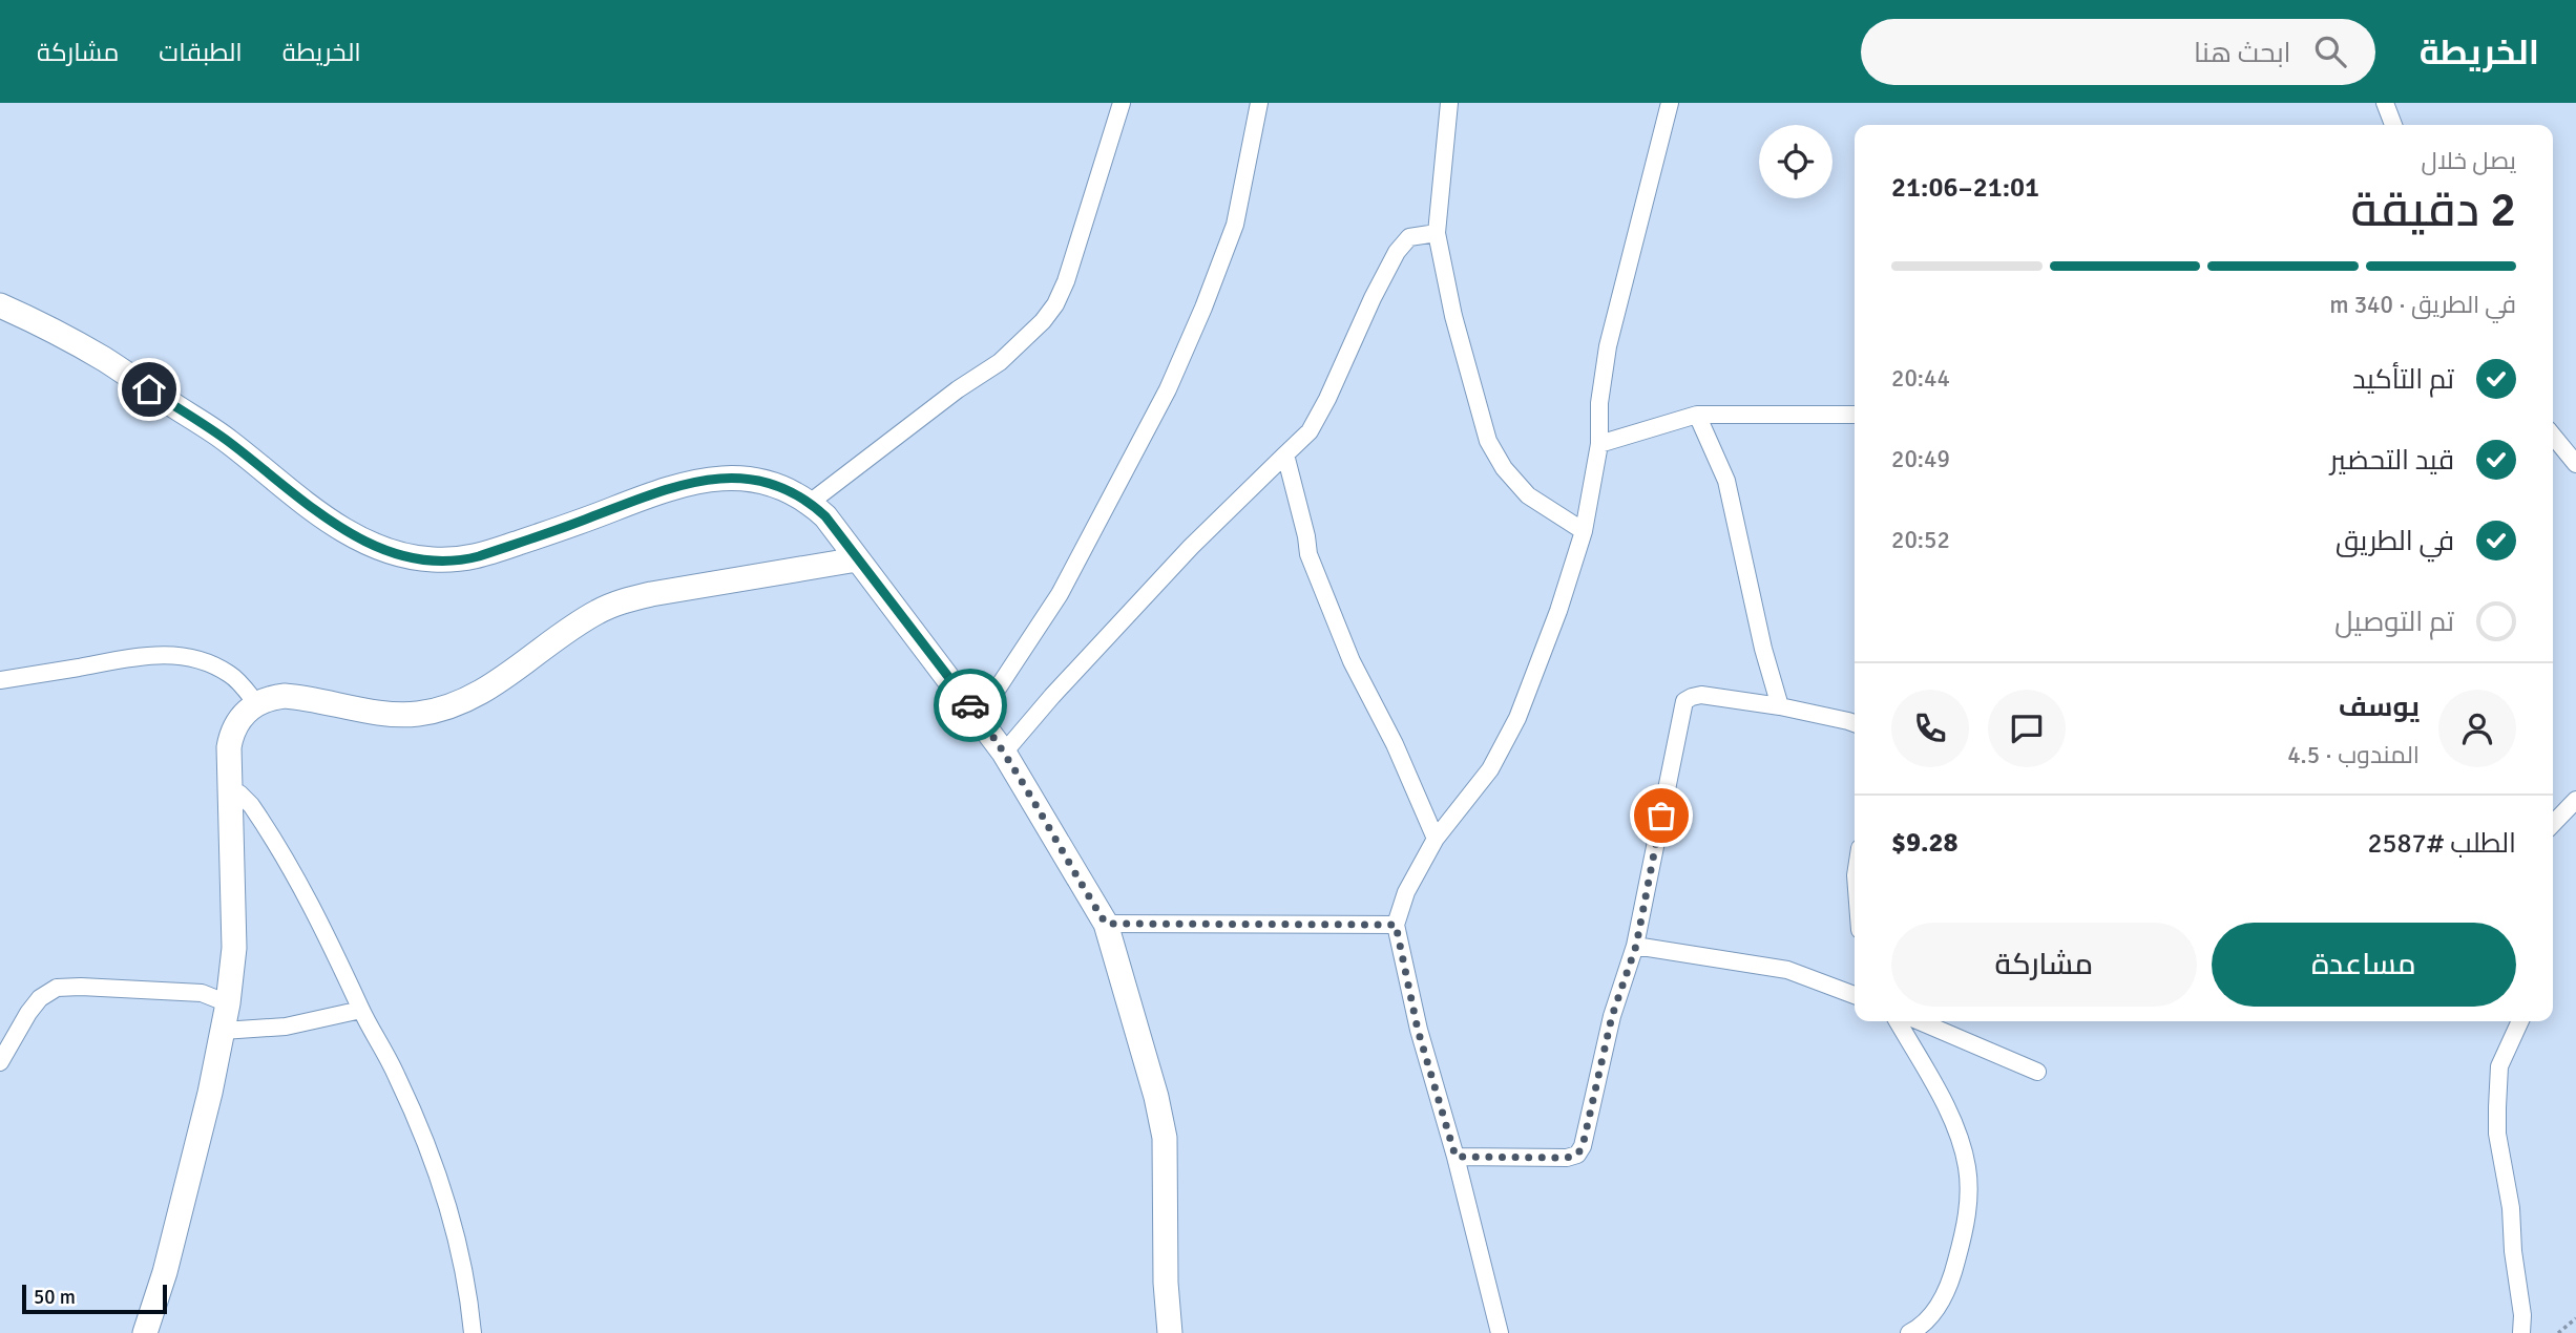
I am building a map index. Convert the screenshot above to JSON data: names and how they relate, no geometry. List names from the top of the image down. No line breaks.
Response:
{"scale_bar":"50 m","page":{"header":"الخريطة","search":"ابحث هنا","nav":["الخريطة","الطبقات","مشاركة"],"heading":["2 دقيقة","يصل خلال","21:01–21:06"],"panel":["يوسف","المندوب · 4.5","الطلب #2587","$9.28"],"bar":"في الطريق · 340 m","list":[["تم التأكيد","20:44"],["قيد التحضير","20:49"],["في الطريق","20:52"],"تم التوصيل"],"buttons":["مساعدة","مشاركة"],"scale":"50 m"}}
